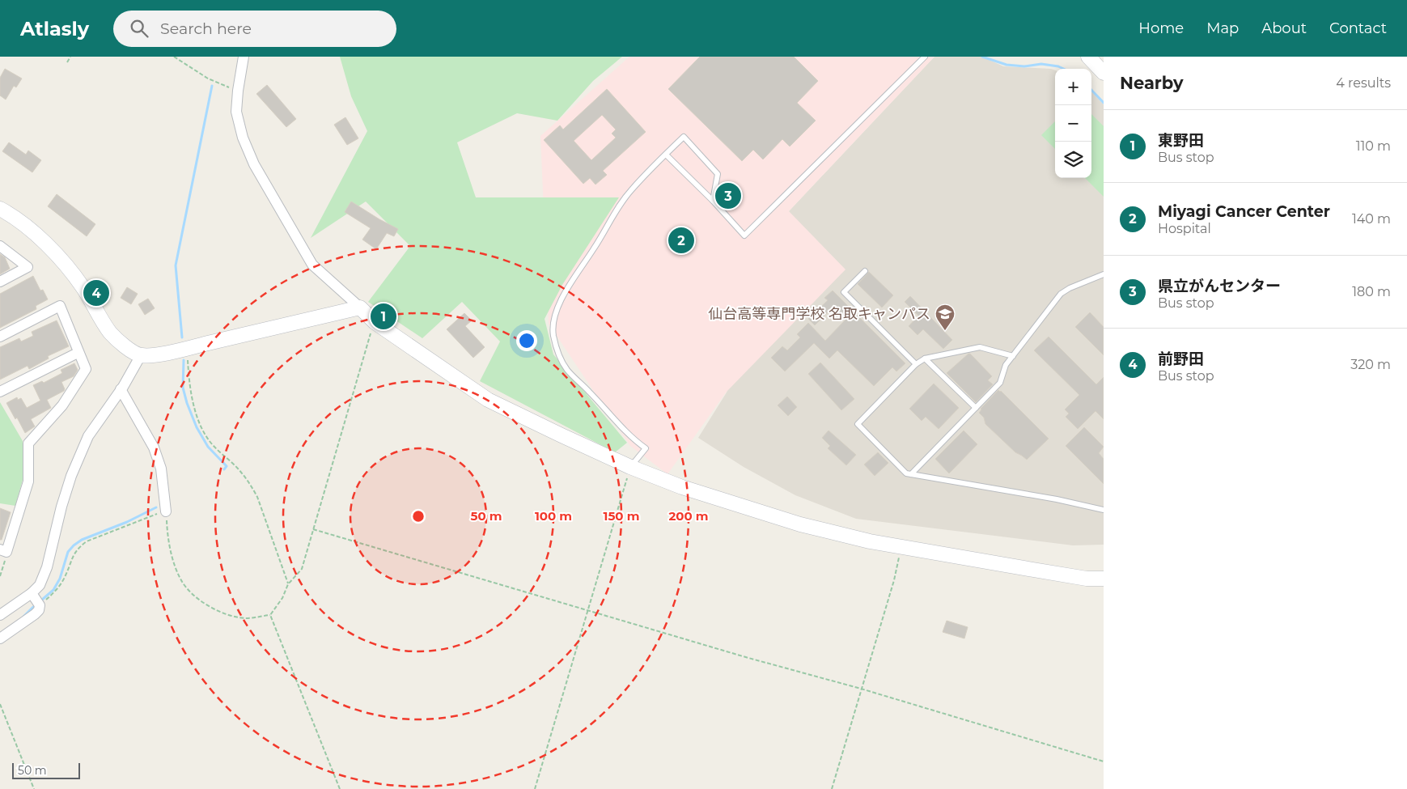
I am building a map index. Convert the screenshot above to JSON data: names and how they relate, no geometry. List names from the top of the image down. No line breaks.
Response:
{"places":{"school or university":["仙台高等専門学校 名取キャンパス"]},"scale_bar":"50 m","page":{"header":"Atlasly","search":"Search here","nav":["Home","Map","About","Contact"],"heading":["Nearby","4 results"],"map_buttons":["+","−"],"list":[{"mark":"1","name":"東野田","note":"Bus stop","value":"110 m"},{"mark":"2","name":"Miyagi Cancer Center","note":"Hospital","value":"140 m"},{"mark":"3","name":"県立がんセンター","note":"Bus stop","value":"180 m"},{"mark":"4","name":"前野田","note":"Bus stop","value":"320 m"}],"pins":["3","2","4","1"],"scale":"50 m"},"rings":["50 m","100 m","150 m","200 m"]}
